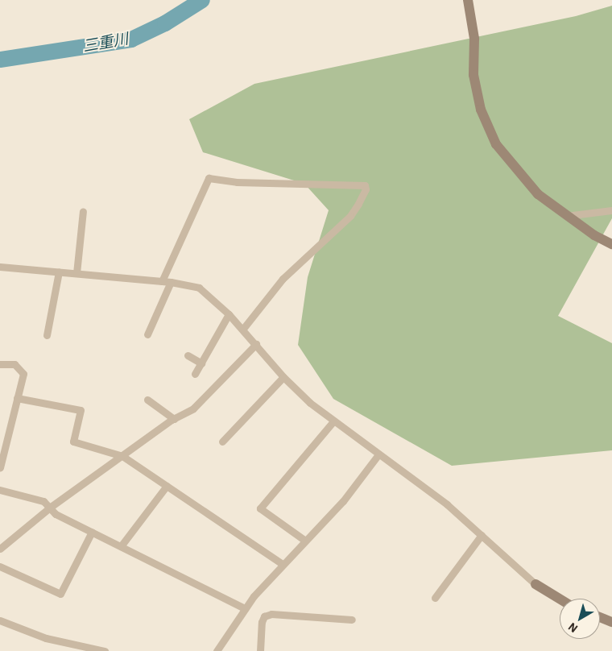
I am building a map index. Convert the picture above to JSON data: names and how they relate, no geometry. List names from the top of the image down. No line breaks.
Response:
{"water":["三重川"],"north":"bottom left"}
